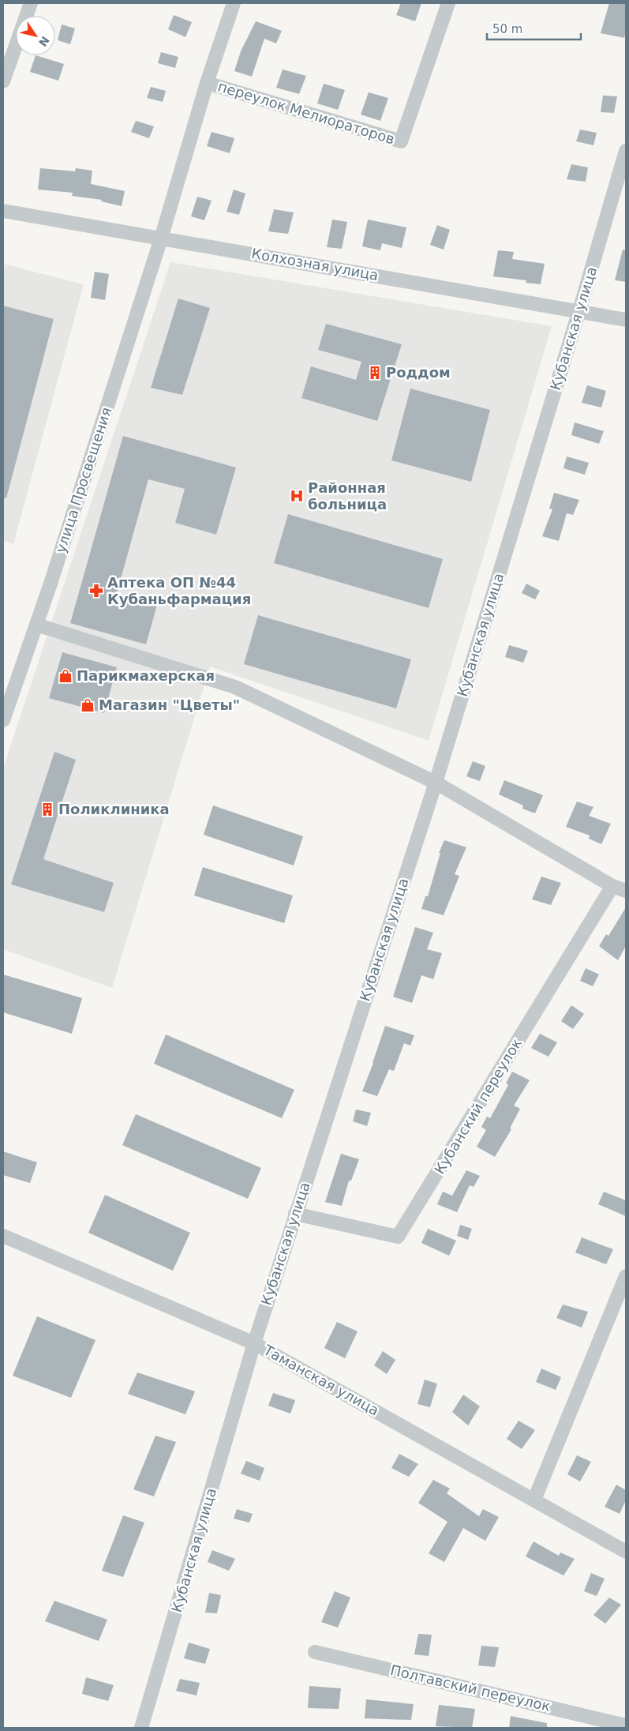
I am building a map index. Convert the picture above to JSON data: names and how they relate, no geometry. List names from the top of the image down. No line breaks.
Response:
{"streets":{"street":["переулок Мелиораторов","Колхозная улица","Кубанская улица","улица Просвещения","Кубанский переулок","Таманская улица","Полтавский переулок"]},"crossings":[["переулок Мелиораторов","улица Просвещения"],["Колхозная улица","Кубанская улица"],["Колхозная улица","улица Просвещения"],["Кубанская улица","Кубанский переулок"],["Кубанская улица","Таманская улица"]],"places":{"building":["Роддом","Поликлиника"],"hospital":["Районная больница"],"pharmacy":["Аптека ОП №44 Кубаньфармация"],"shop":["Парикмахерская","Магазин \"Цветы\""]},"scale_bar":"50 m","north":"bottom right"}
